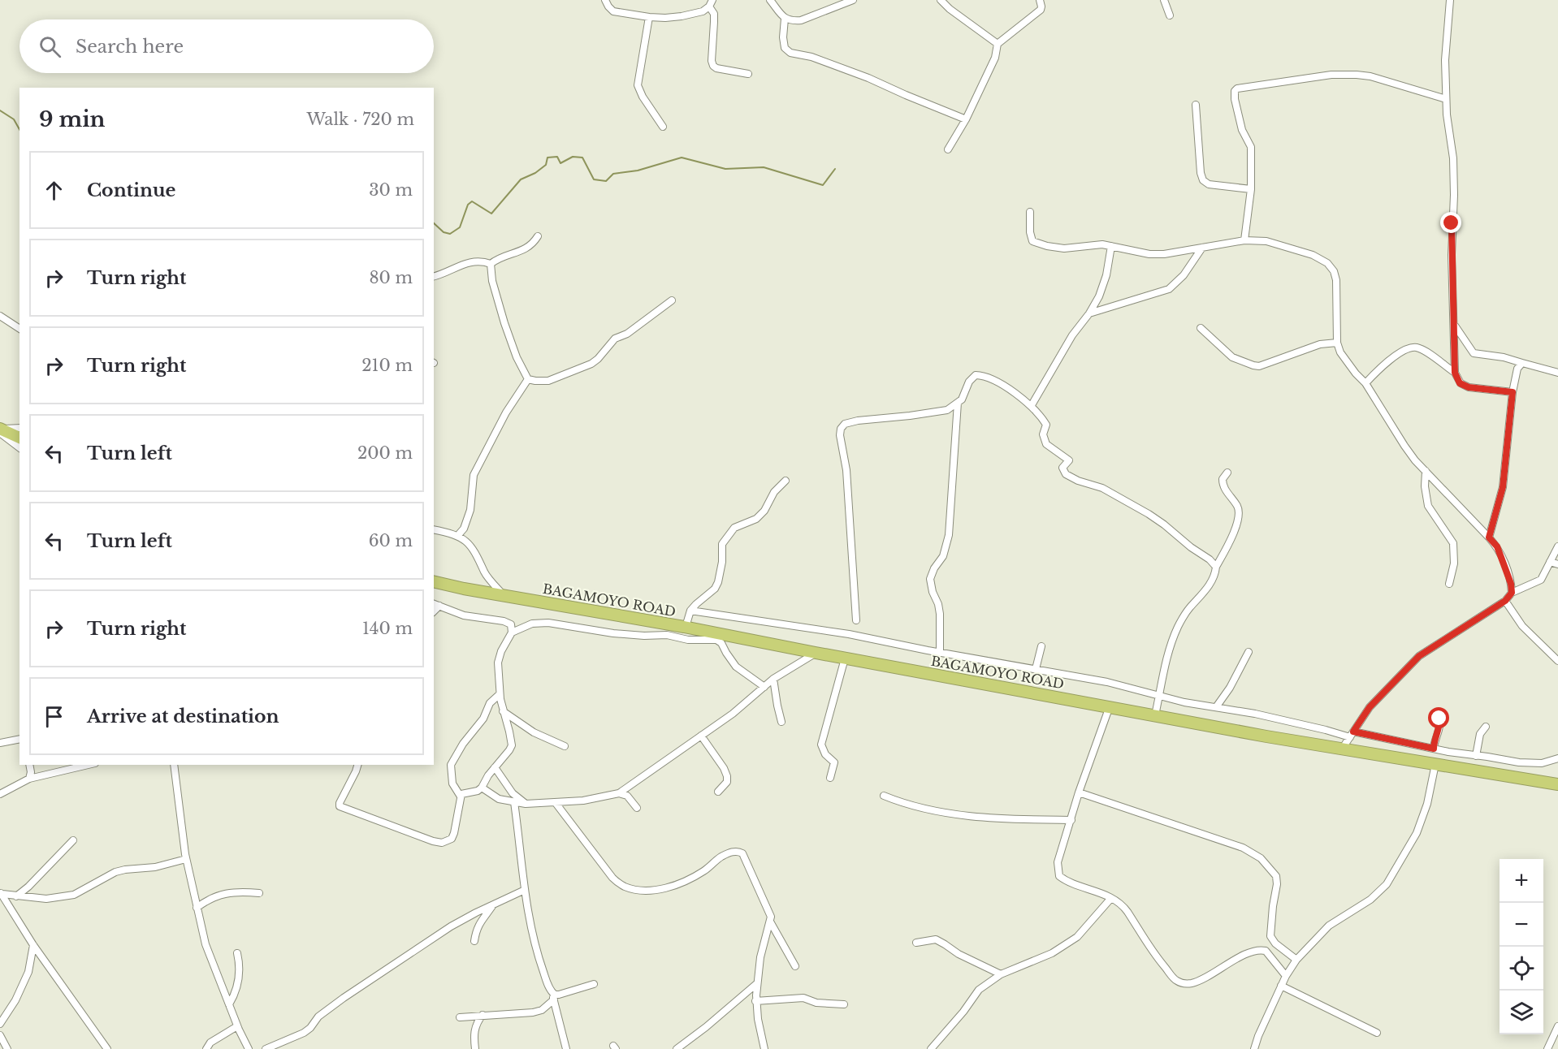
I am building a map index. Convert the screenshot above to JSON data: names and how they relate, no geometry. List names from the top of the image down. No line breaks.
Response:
{"streets":{"highway":["BAGAMOYO ROAD"]},"page":{"search":"Search here","heading":["9 min","Walk · 720 m"],"list":[["Continue","30 m"],["Turn right","80 m"],["Turn right","210 m"],["Turn left","200 m"],["Turn left","60 m"],["Turn right","140 m"],"Arrive at destination"],"map_buttons":["+","−"]}}
